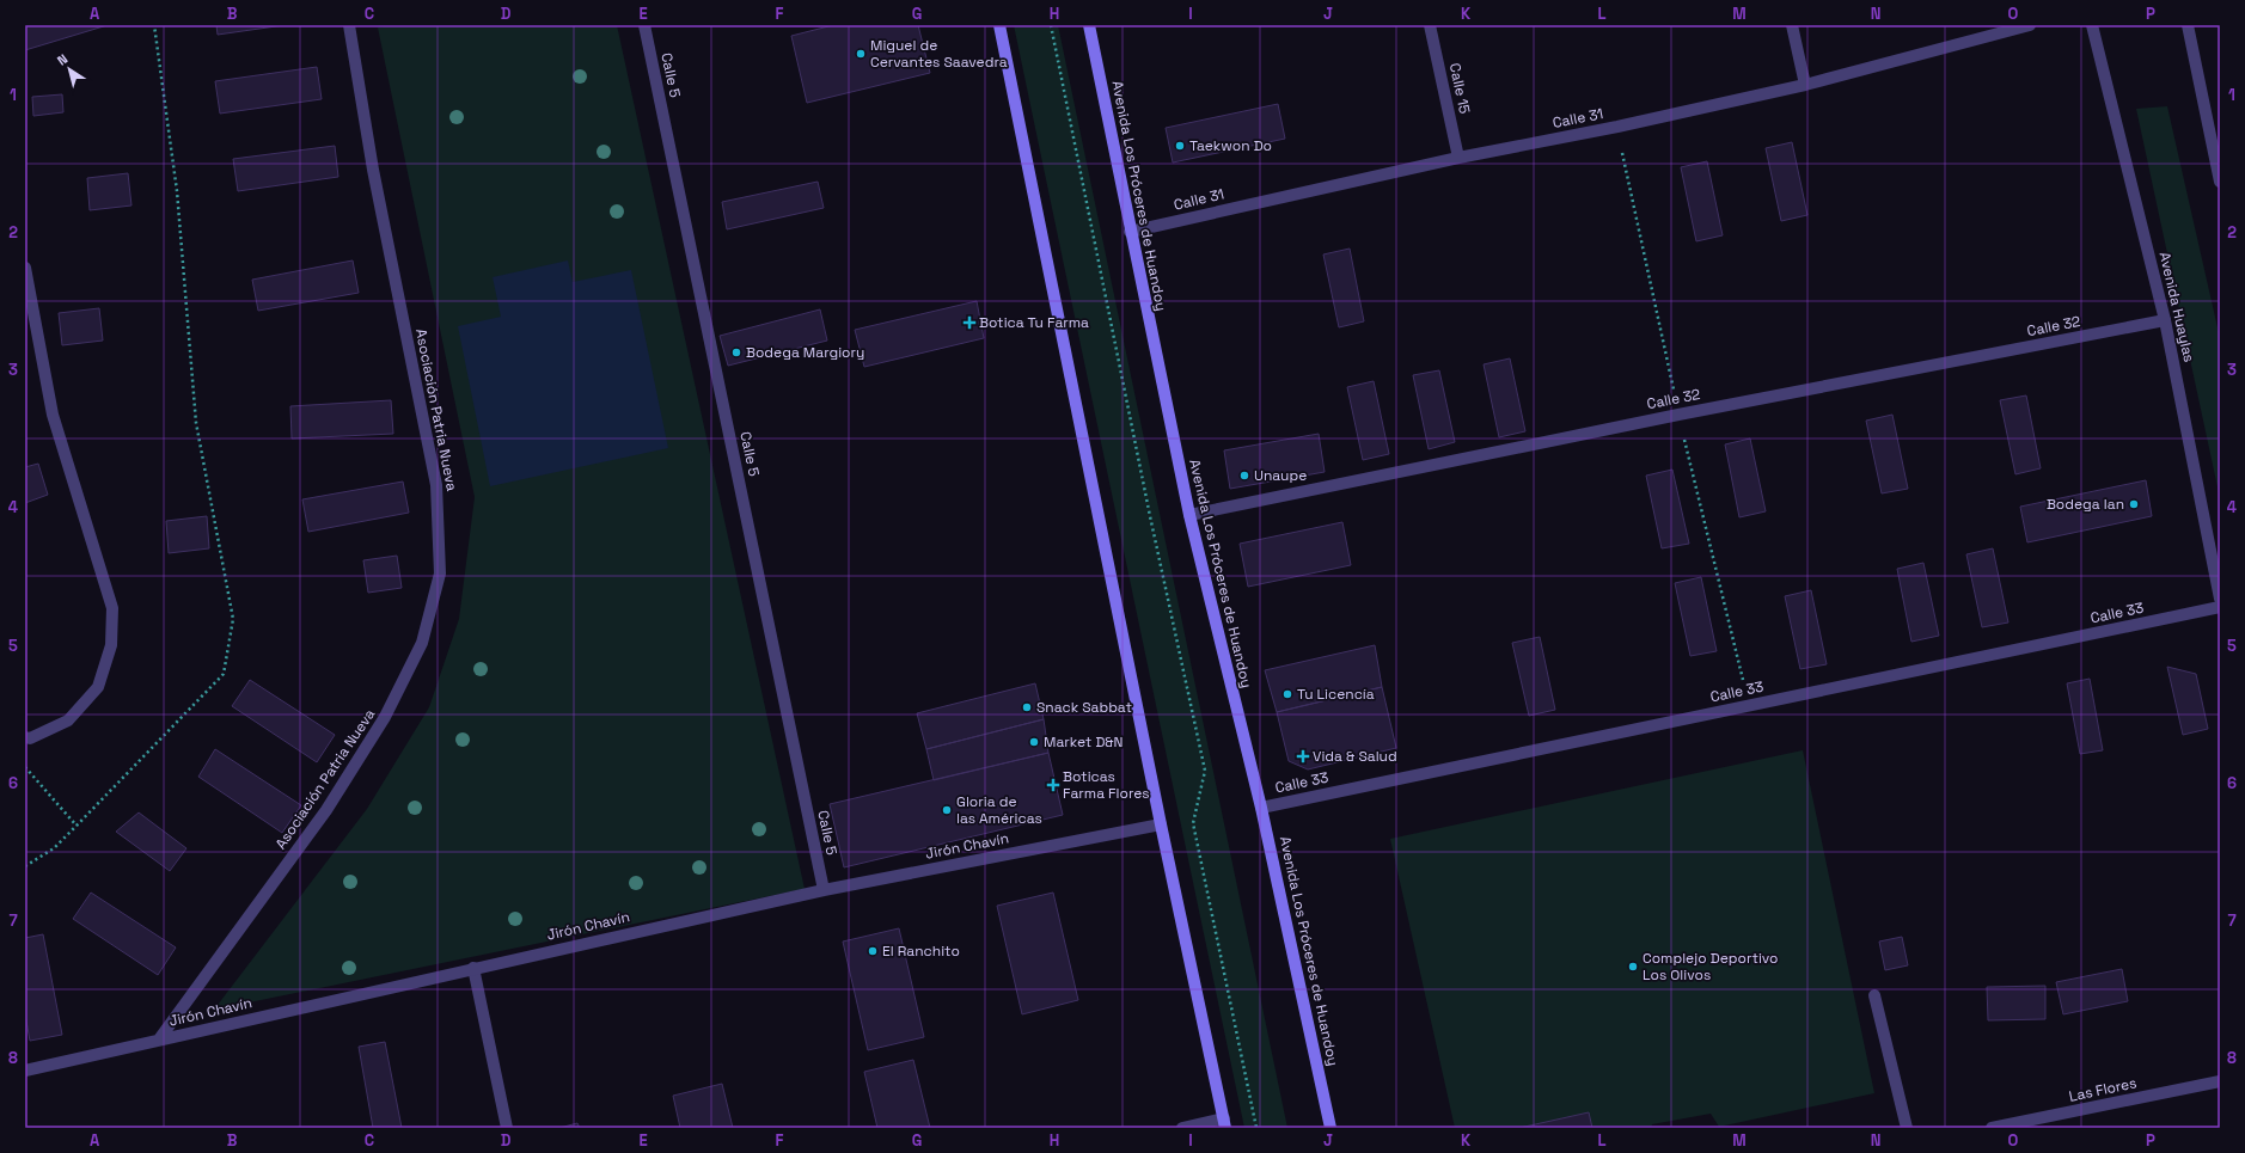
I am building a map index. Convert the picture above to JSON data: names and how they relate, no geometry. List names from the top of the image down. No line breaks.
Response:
{"streets":{"main road":["Avenida Los Próceres de Huandoy"],"street":["Calle 5","Calle 15","Calle 31","Avenida Huaylas","Calle 32","Asociación Patria Nueva","Calle 33","Jirón Chavín","Las Flores"]},"crossings":[["Calle 5","Jirón Chavín"],["Calle 15","Calle 31"],["Calle 31","Avenida Los Próceres de Huandoy"],["Avenida Los Próceres de Huandoy","Calle 32"],["Avenida Los Próceres de Huandoy","Calle 33"],["Avenida Huaylas","Calle 32"],["Asociación Patria Nueva","Jirón Chavín"]],"places":{"other":["Miguel de Cervantes Saavedra","Taekwon Do","Bodega Margiory","Unaupe","Bodega Ian","Tu Licencía","Snack Sabbat","Market D&N","Gloria de las Américas","El Ranchito","Complejo Deportivo Los Olivos"],"health":["Botica Tu Farma","Vida & Salud","Boticas Farma Flores"]},"north":"top left","grid":{"columns":["A","B","C","D","E","F","G","H","I","J","K","L","M","N","O","P"],"rows":["1","2","3","4","5","6","7","8"]}}
